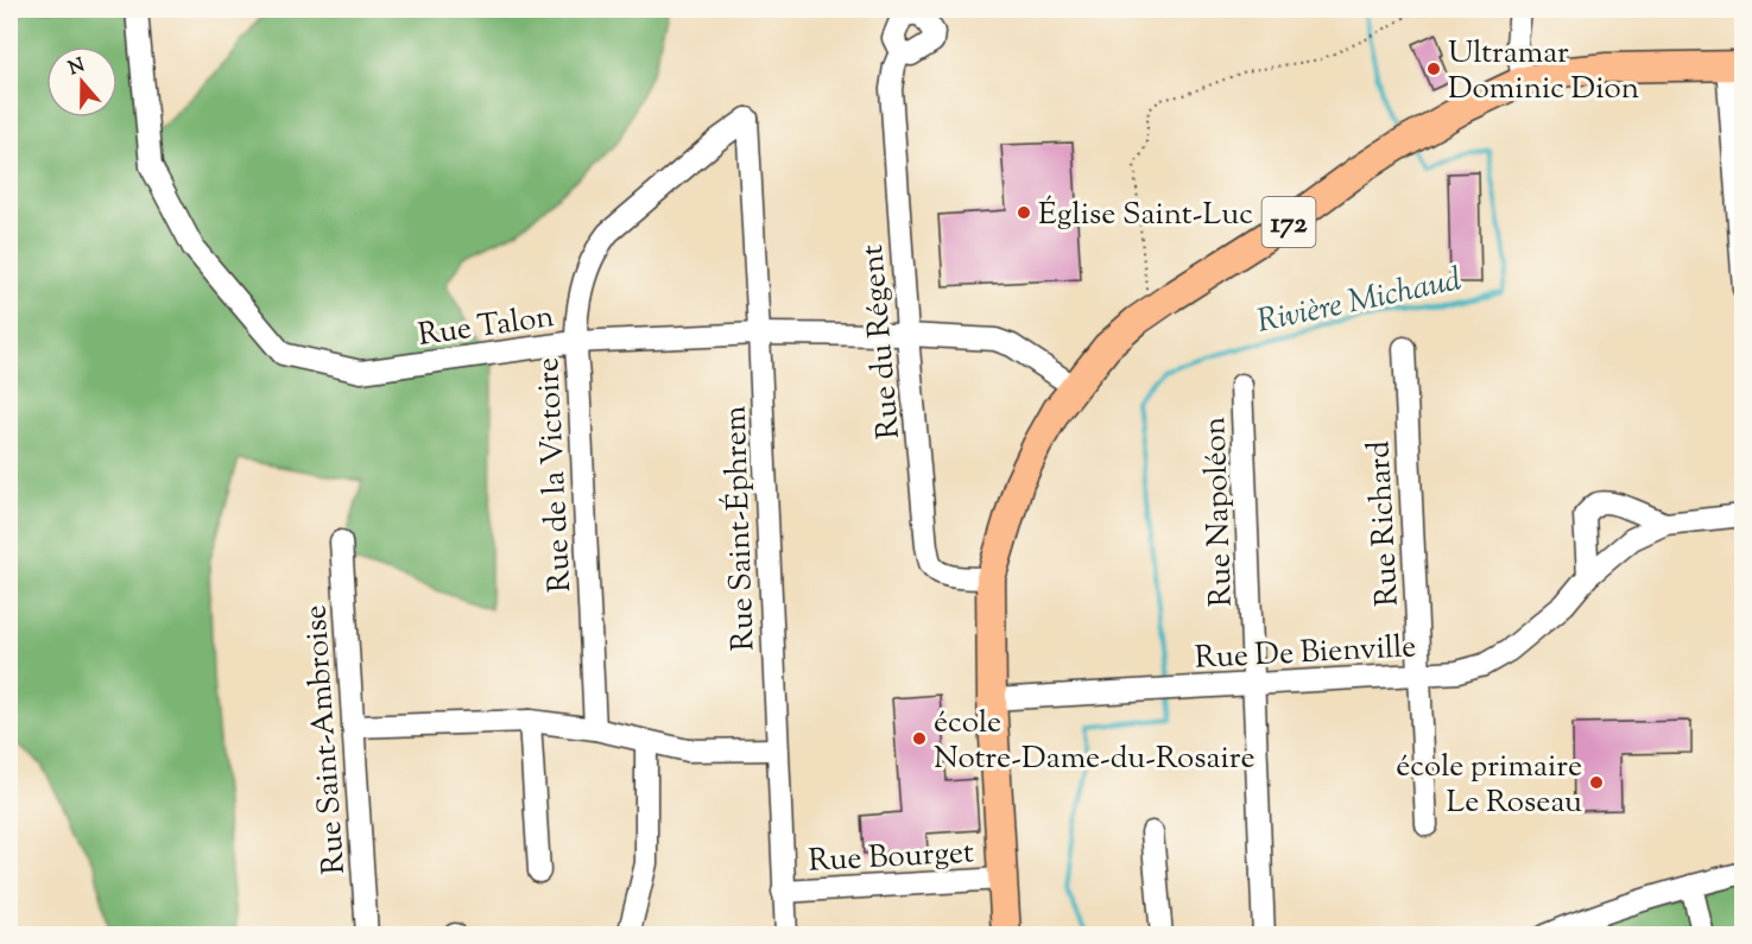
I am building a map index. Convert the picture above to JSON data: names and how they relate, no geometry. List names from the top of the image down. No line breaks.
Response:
{"streets":{"main road":["172"],"street":["Rue Talon","Rue du Régent","Rue de la Victoire","Rue Napoléon","Rue Richard","Rue Saint-Éphrem","Rue De Bienville","Rue Saint-Ambroise","Rue Bourget"]},"crossings":[["172","Rue Talon"],["172","Rue du Régent"],["Rue Talon","Rue du Régent"],["Rue Talon","Rue de la Victoire"],["Rue Talon","Rue Saint-Éphrem"],["Rue de la Victoire","Rue Saint-Éphrem"],["Rue Napoléon","Rue De Bienville"],["Rue Richard","Rue De Bienville"],["Rue Saint-Éphrem","Rue Bourget"]],"water":["Rivière Michaud"],"places":["Ultramar Dominic Dion","Église Saint-Luc","école Notre-Dame-du-Rosaire","école primaire Le Roseau"],"north":"top"}
